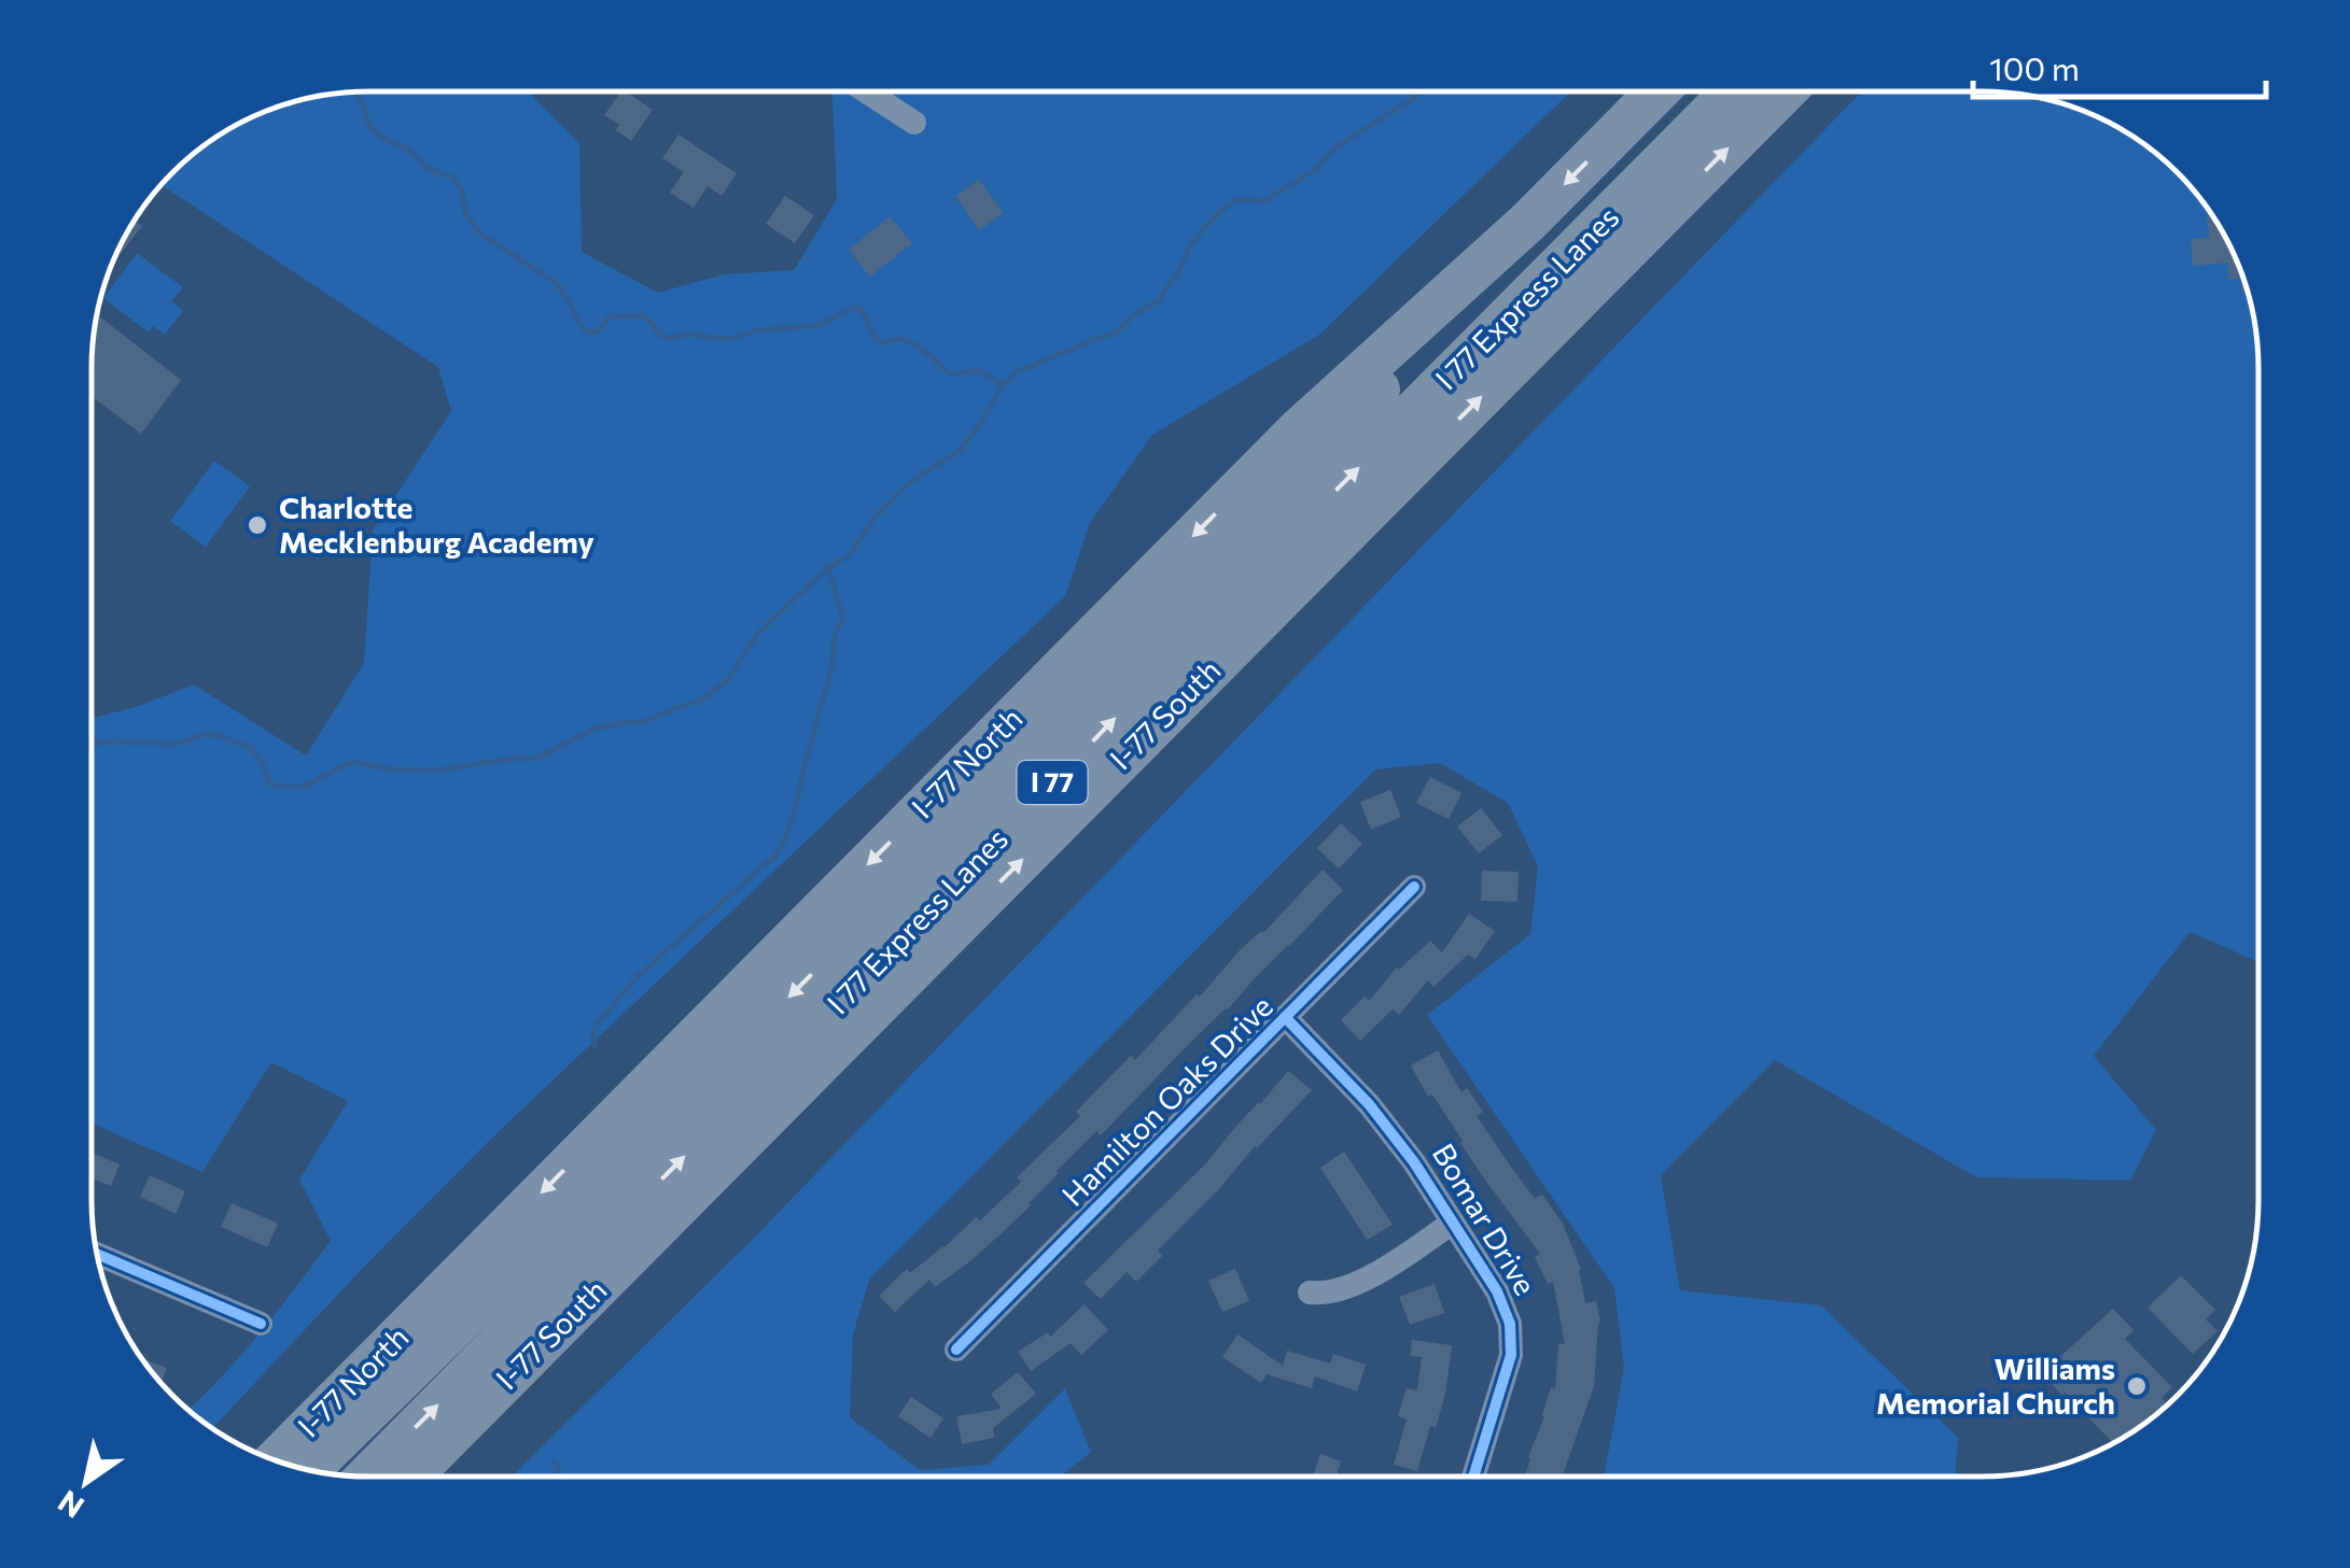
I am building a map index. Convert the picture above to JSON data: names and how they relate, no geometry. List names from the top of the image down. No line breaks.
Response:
{"streets":{"highway":["I 77 Express Lanes","I-77 South","I-77 North","I 77"],"street":["Hamilton Oaks Drive","Bomar Drive"]},"crossings":[["I 77 Express Lanes","I-77 North"],["Hamilton Oaks Drive","Bomar Drive"]],"one_way":["I-77 South","I-77 North"],"places":["Charlotte Mecklenburg Academy","Williams Memorial Church"],"scale_bar":"100 m","north":"bottom left"}
